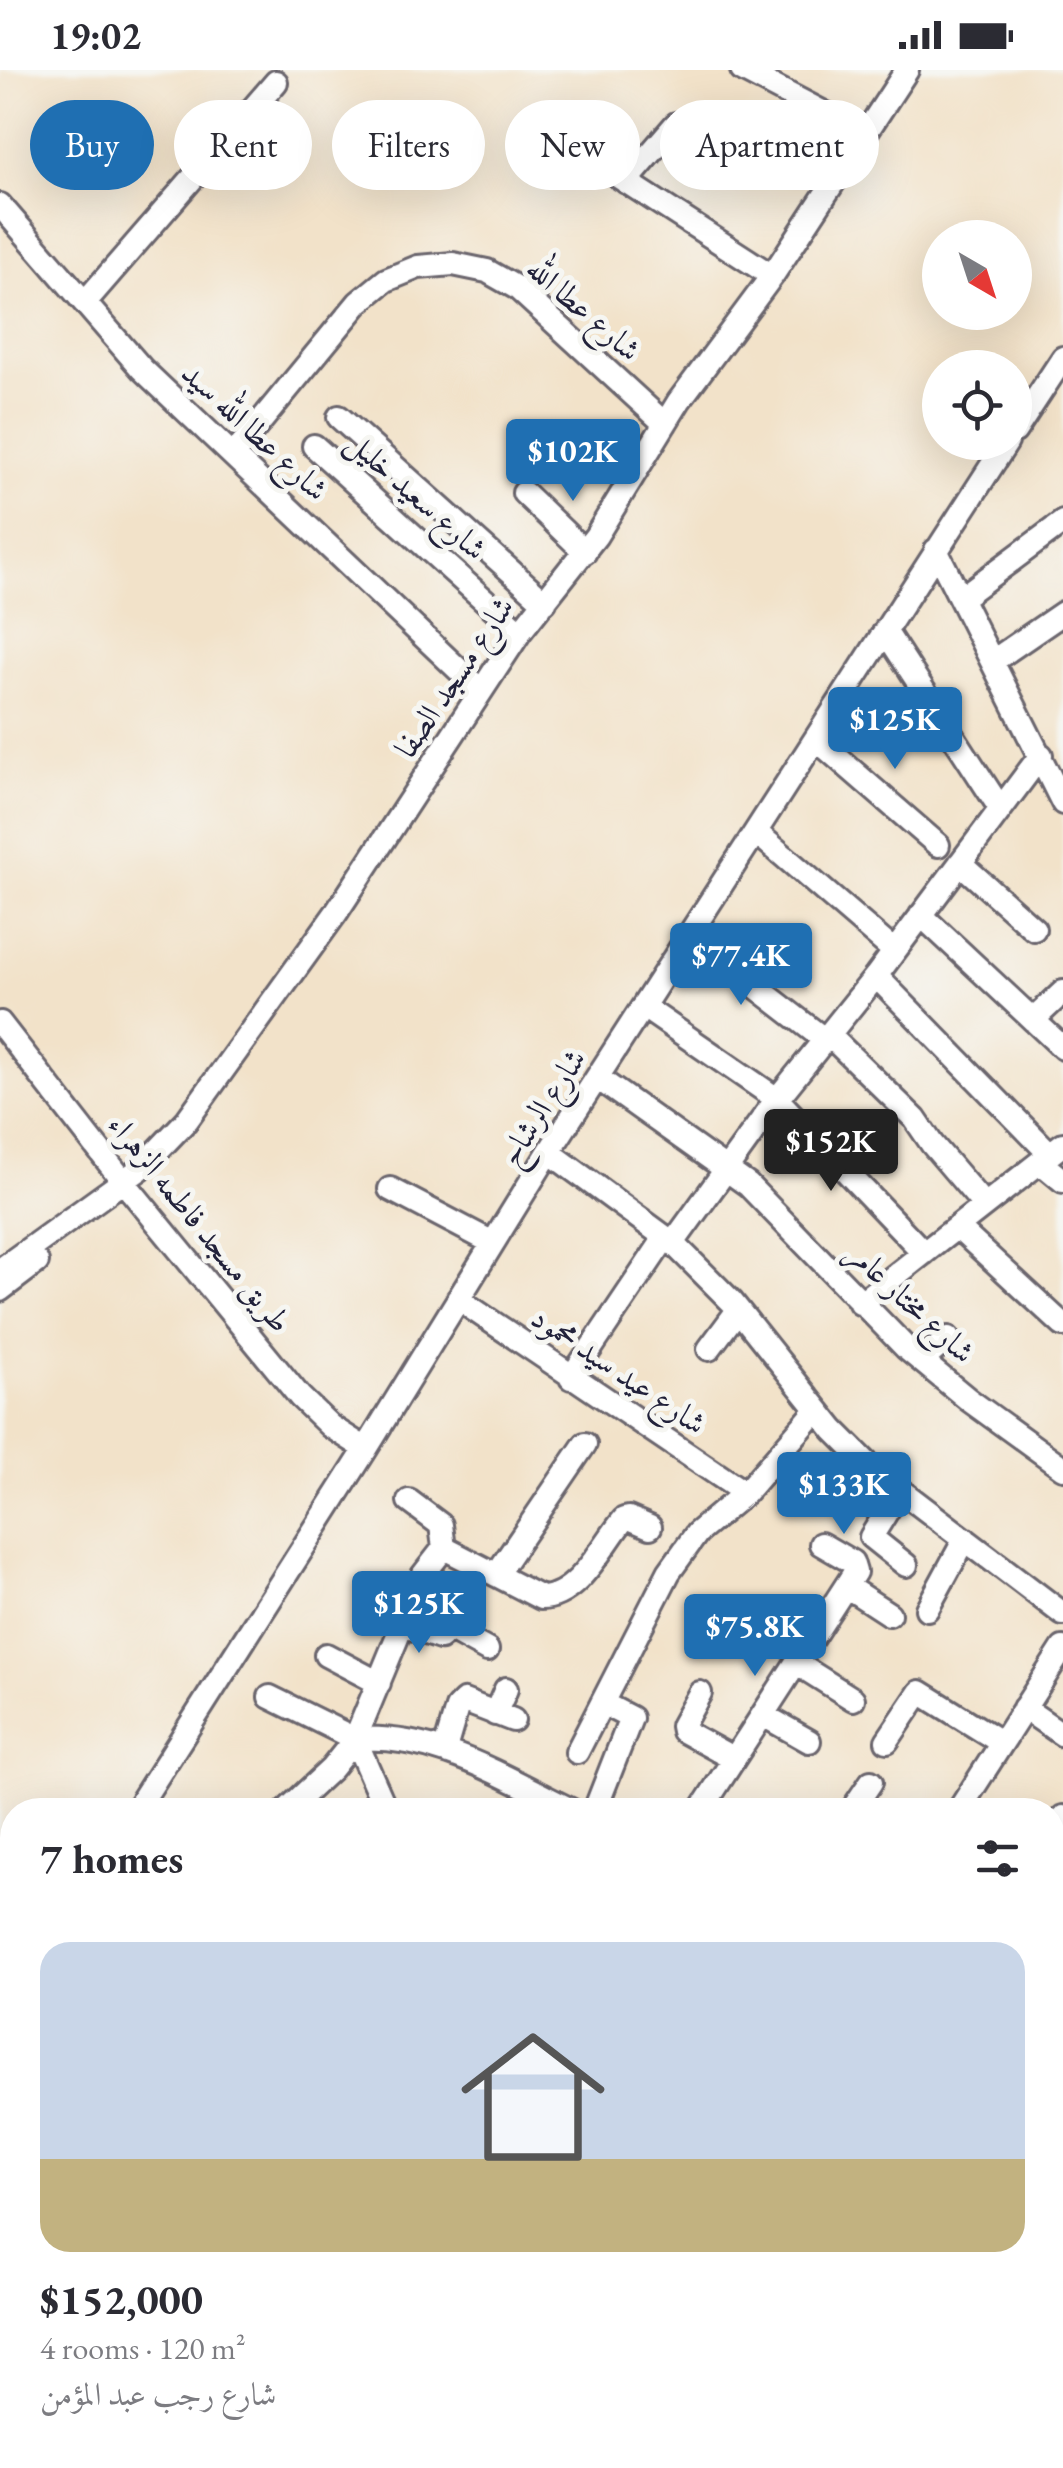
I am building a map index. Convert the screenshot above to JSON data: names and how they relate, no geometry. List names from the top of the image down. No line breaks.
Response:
{"streets":{"street":["شارع عطا الله","شارع عطا الله سيد","شارع سعيد خليل","شارع مسجد الصفا","شارع الرشاح","طريق مسجد فاطمه الزهراء","شارع مختار عامر","شارع عيد سيد محمود"]},"crossings":[["شارع عطا الله","شارع عطا الله سيد"],["شارع عطا الله","شارع مسجد الصفا"],["شارع عطا الله سيد","شارع مسجد الصفا"],["شارع سعيد خليل","شارع مسجد الصفا"],["شارع مسجد الصفا","طريق مسجد فاطمه الزهراء"],["شارع الرشاح","طريق مسجد فاطمه الزهراء"],["شارع الرشاح","شارع مختار عامر"],["شارع الرشاح","شارع عيد سيد محمود"]],"north":"bottom right","page":{"status":"19:02","chip":["Buy","Rent","Filters","New","Apartment"],"price":["$102K","$125K","$77.4K","$152K","$133K","$125K","$75.8K"],"heading":"7 homes","list":[{"name":"$152,000","note":"4 rooms · 120 m² · شارع رجب عبد المؤمن"}]}}
